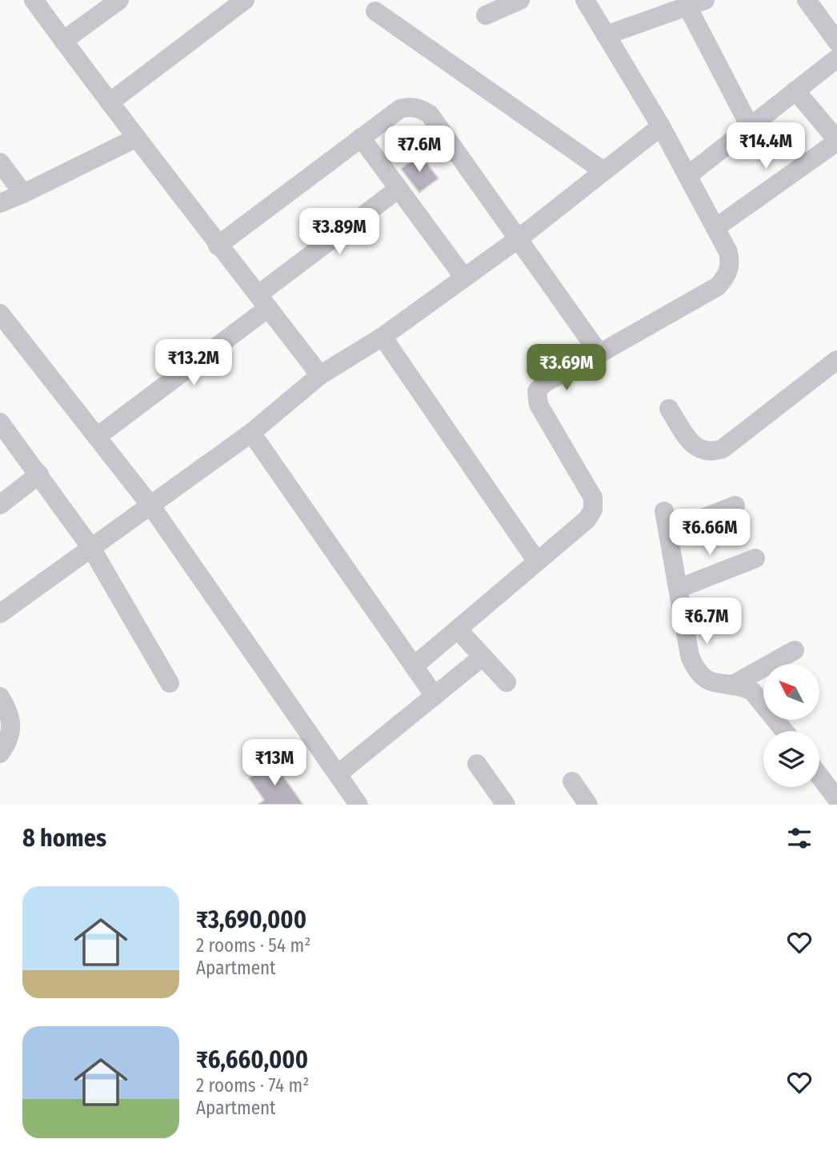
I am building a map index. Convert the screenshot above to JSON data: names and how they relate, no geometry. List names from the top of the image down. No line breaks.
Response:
{"north":"top left","page":{"price":["₹14.4M","₹7.6M","₹3.89M","₹13.2M","₹3.69M","₹6.66M","₹6.7M","₹13M"],"heading":"8 homes","list":[{"name":"₹3,690,000","note":"2 rooms · 54 m² · Apartment"},{"name":"₹6,660,000","note":"2 rooms · 74 m² · Apartment"}]}}
